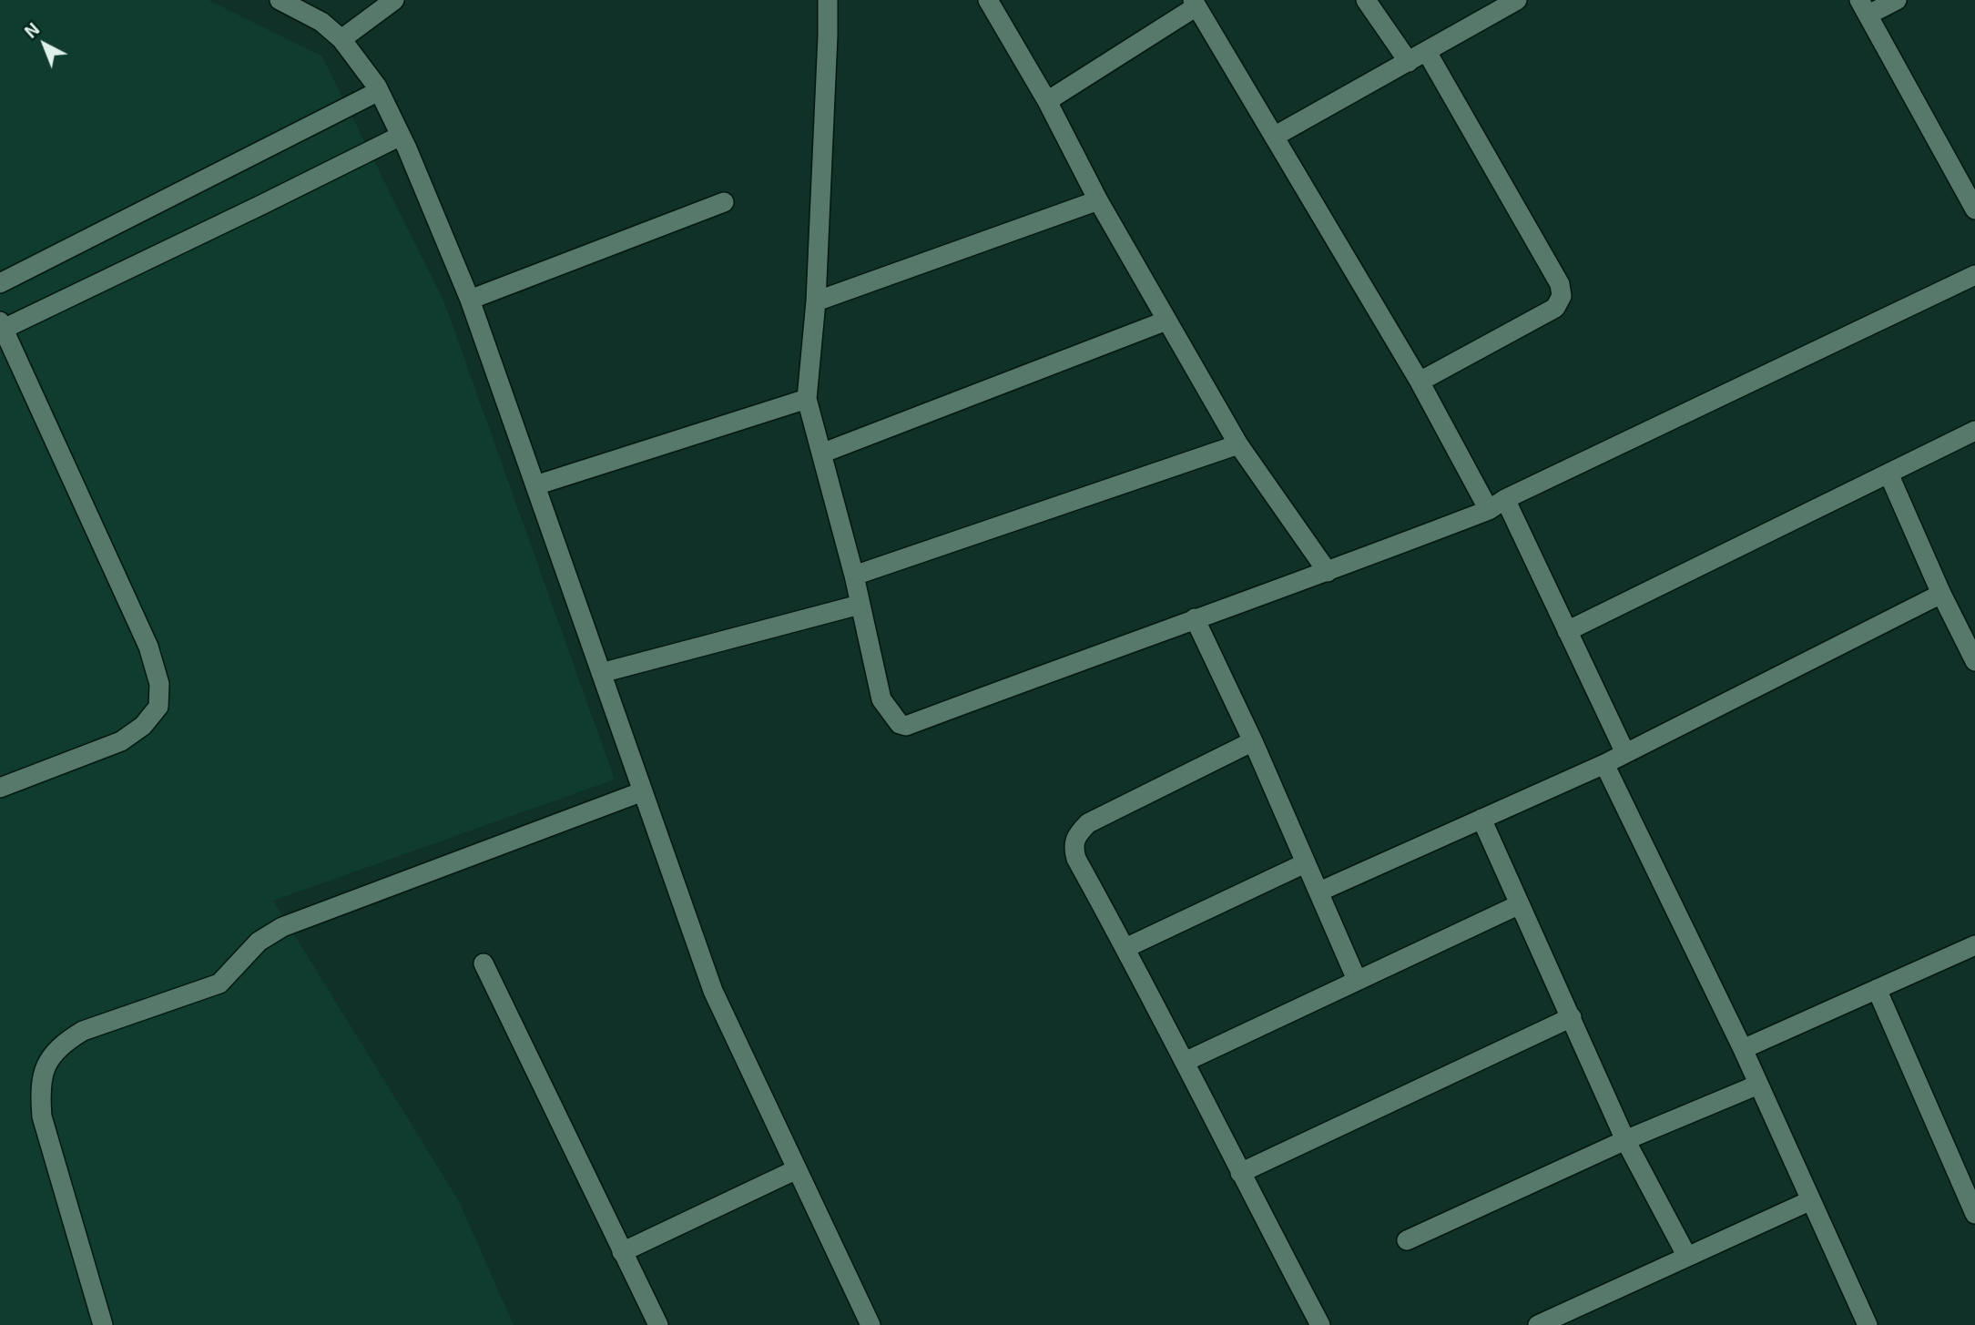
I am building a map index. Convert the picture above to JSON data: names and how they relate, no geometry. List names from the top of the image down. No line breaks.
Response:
{"north":"top left"}
